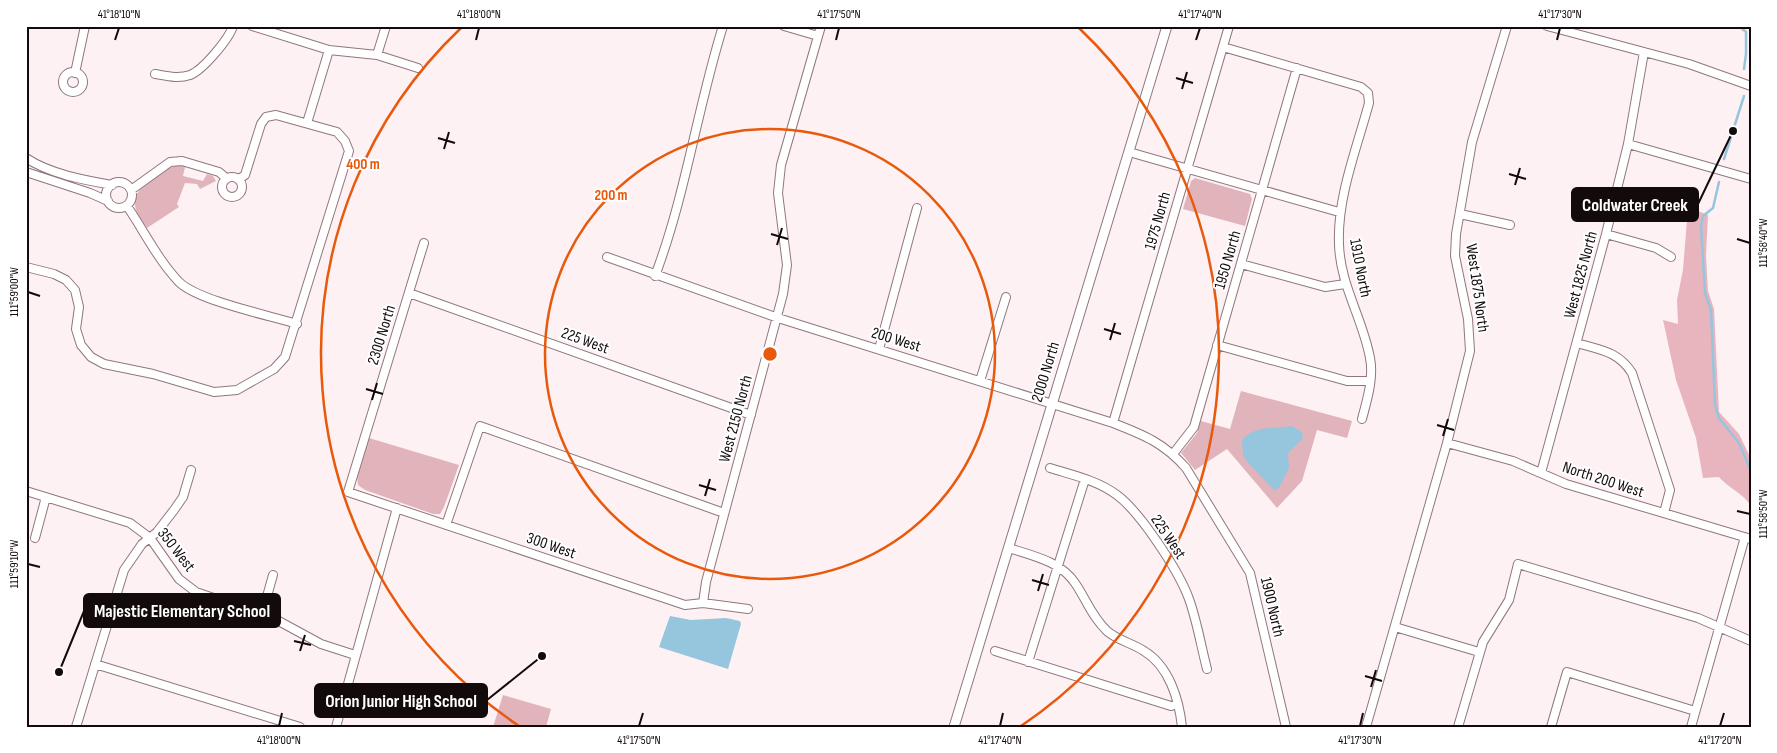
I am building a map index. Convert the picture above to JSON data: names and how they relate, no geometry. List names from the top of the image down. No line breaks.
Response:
{"streets":{"street":["1975 North","1950 North","1910 North","West 1825 North","West 1875 North","2300 North","200 West","225 West","2000 North","West 2150 North","North 200 West","300 West","350 West","1900 North"]},"crossings":[["1975 North","200 West"],["1950 North","1910 North"],["1950 North","200 West"],["1950 North","1900 North"],["West 1825 North","North 200 West"],["West 1875 North","North 200 West"],["2300 North","225 West"],["2300 North","300 West"],["200 West","2000 North"],["200 West","West 2150 North"],["200 West","1900 North"],["225 West","West 2150 North"],["West 2150 North","300 West"]],"places":["Coldwater Creek","Orion Junior High School","Majestic Elementary School"],"coordinates":["41°18'10\"N","41°18'00\"N","41°17'50\"N","41°17'40\"N","41°17'30\"N","111°58'40\"W","111°59'00\"W","111°58'50\"W","111°59'10\"W","41°17'20\"N"],"rings":["400 m","200 m"]}
